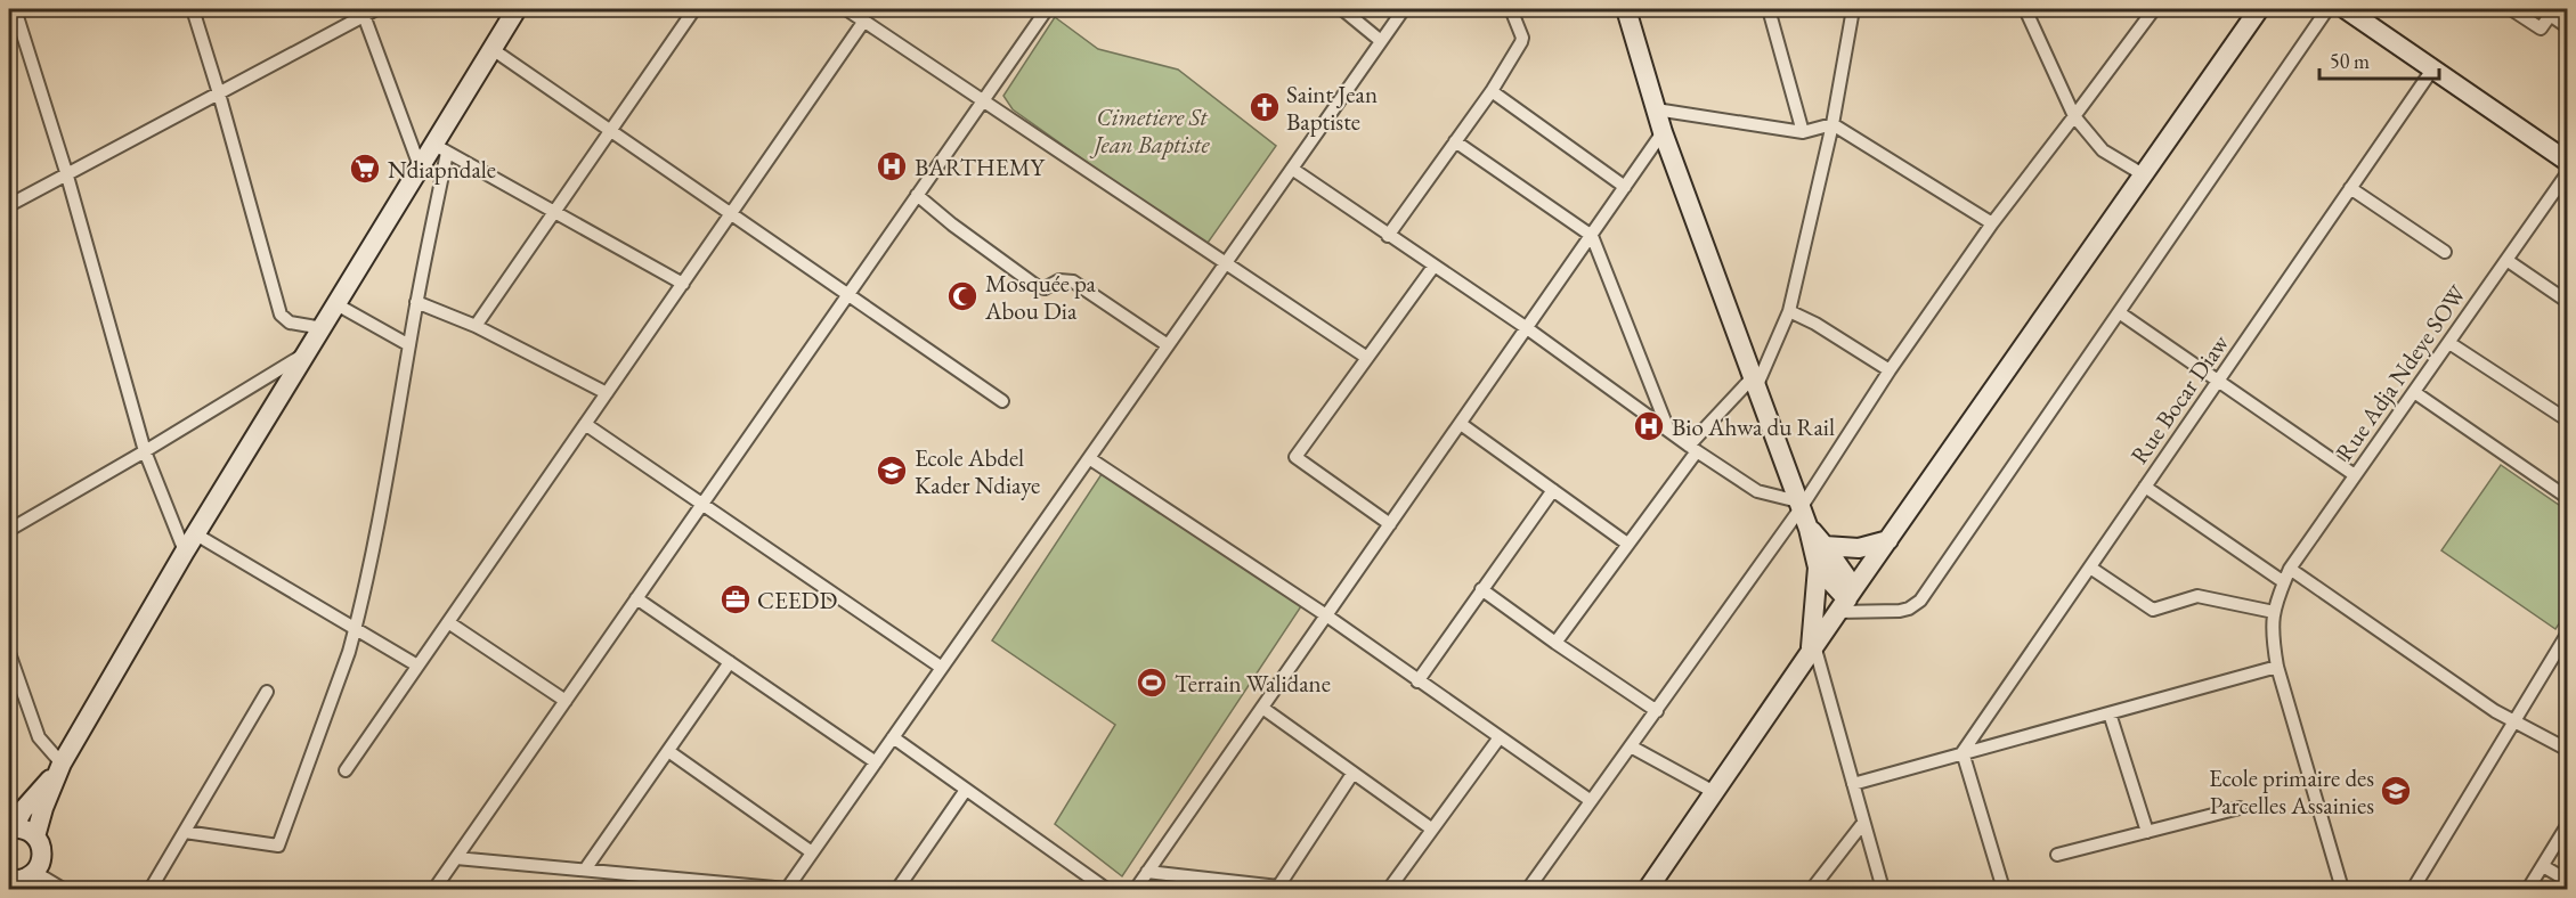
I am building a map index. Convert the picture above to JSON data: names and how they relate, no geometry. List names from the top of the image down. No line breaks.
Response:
{"streets":{"street":["Rue Adja Ndeye SOW","Rue Bocar Diaw"]},"parks":["Cimetiere St Jean Baptiste"],"places":{"church":["Saint Jean Baptiste"],"hospital":["BARTHEMY","Bio Ahwa du Rail"],"supermarket":["Ndiapndale"],"mosque":["Mosquée pa Abou Dia"],"school or university":["Ecole Abdel Kader Ndiaye","Ecole primaire des Parcelles Assainies"],"office":["CEEDD"],"sports":["Terrain Walidane"]},"scale_bar":"50 m"}
